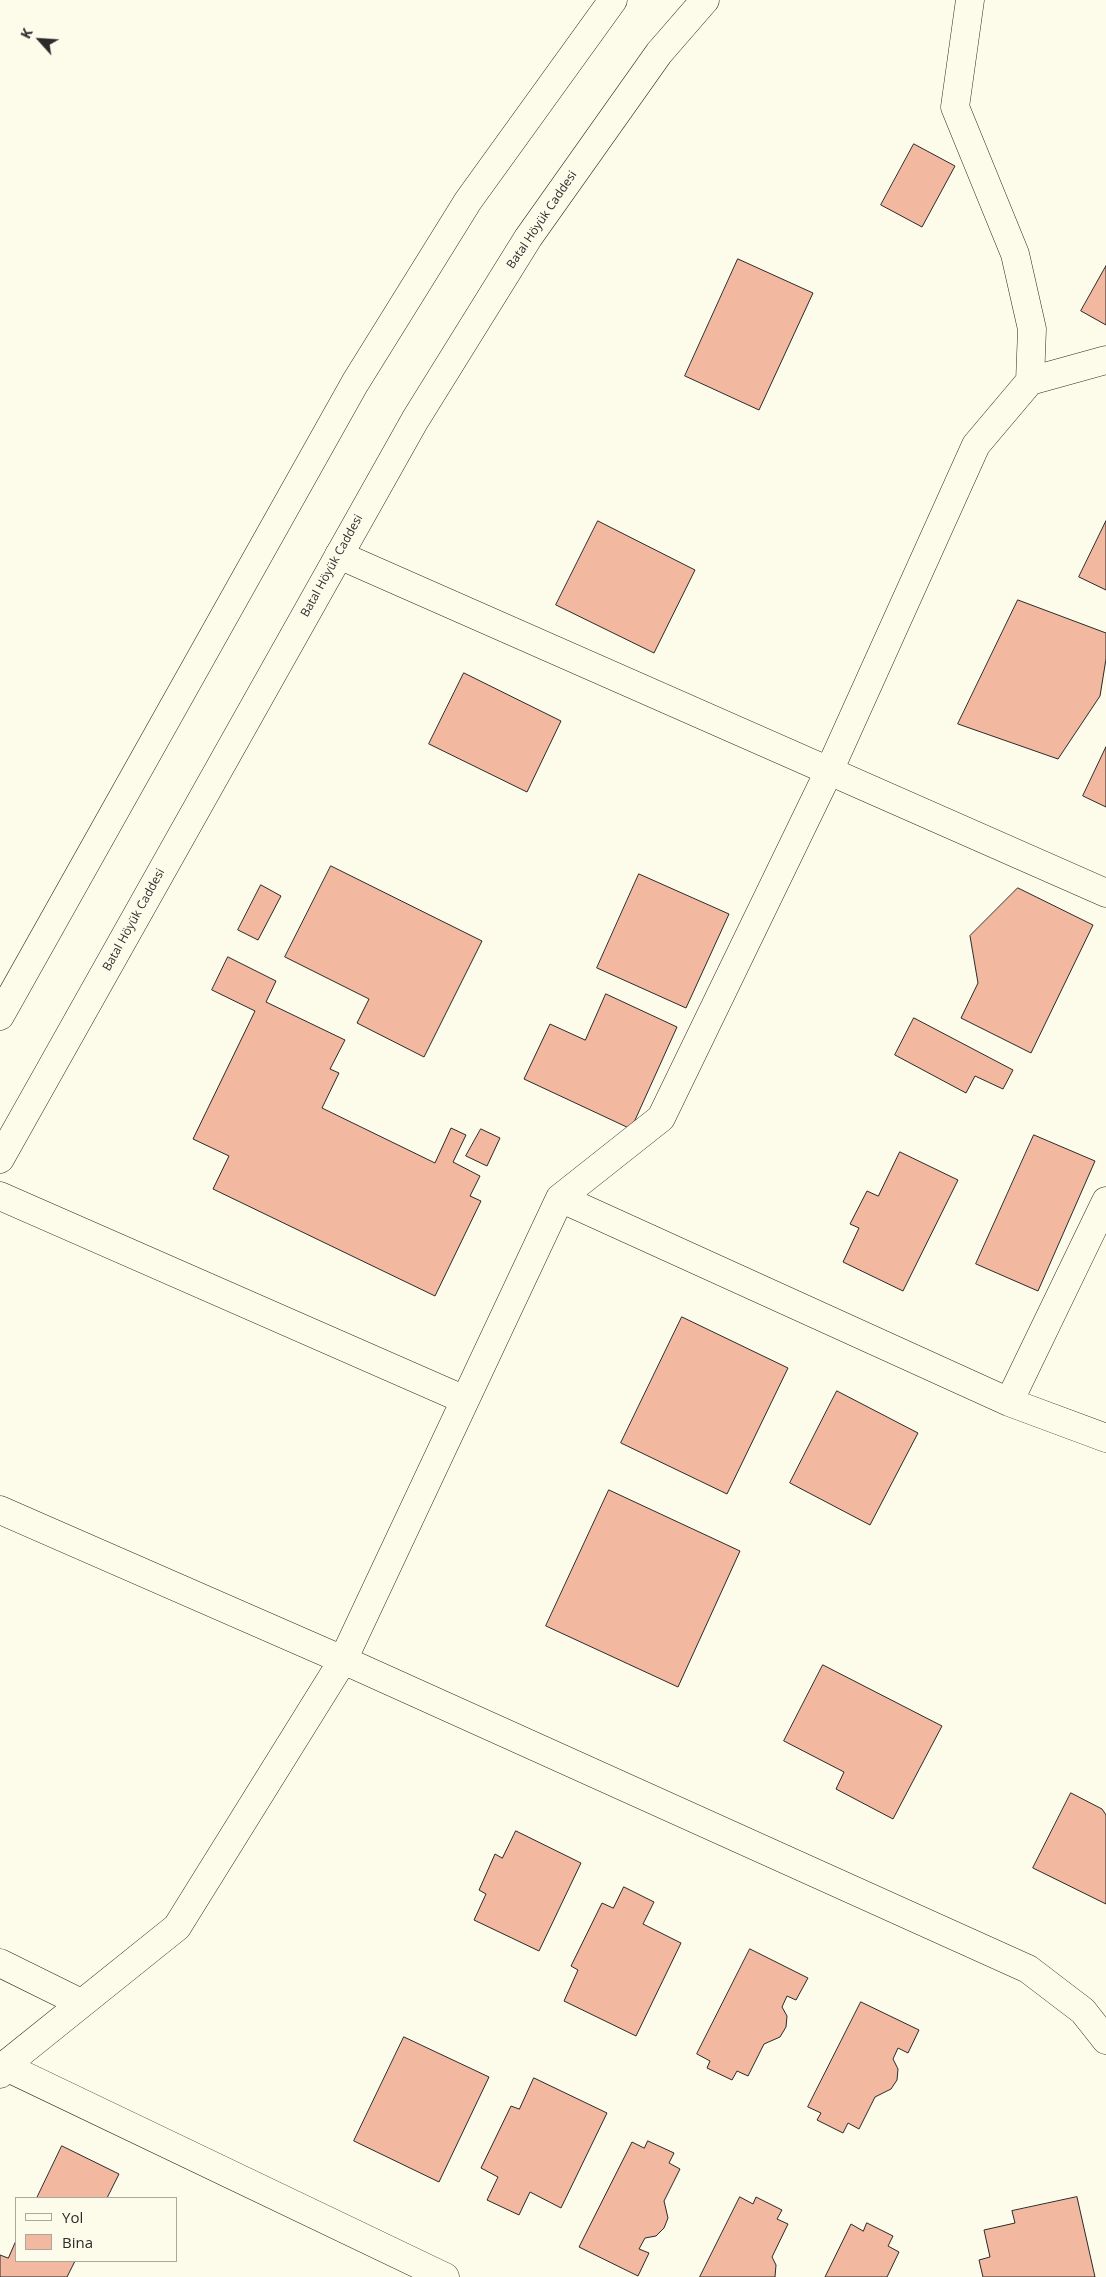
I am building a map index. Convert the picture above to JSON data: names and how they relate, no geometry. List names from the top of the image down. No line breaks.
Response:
{"streets":{"street":["Batal Höyük Caddesi"]},"legend":["Yol","Bina"],"north":"top left"}
